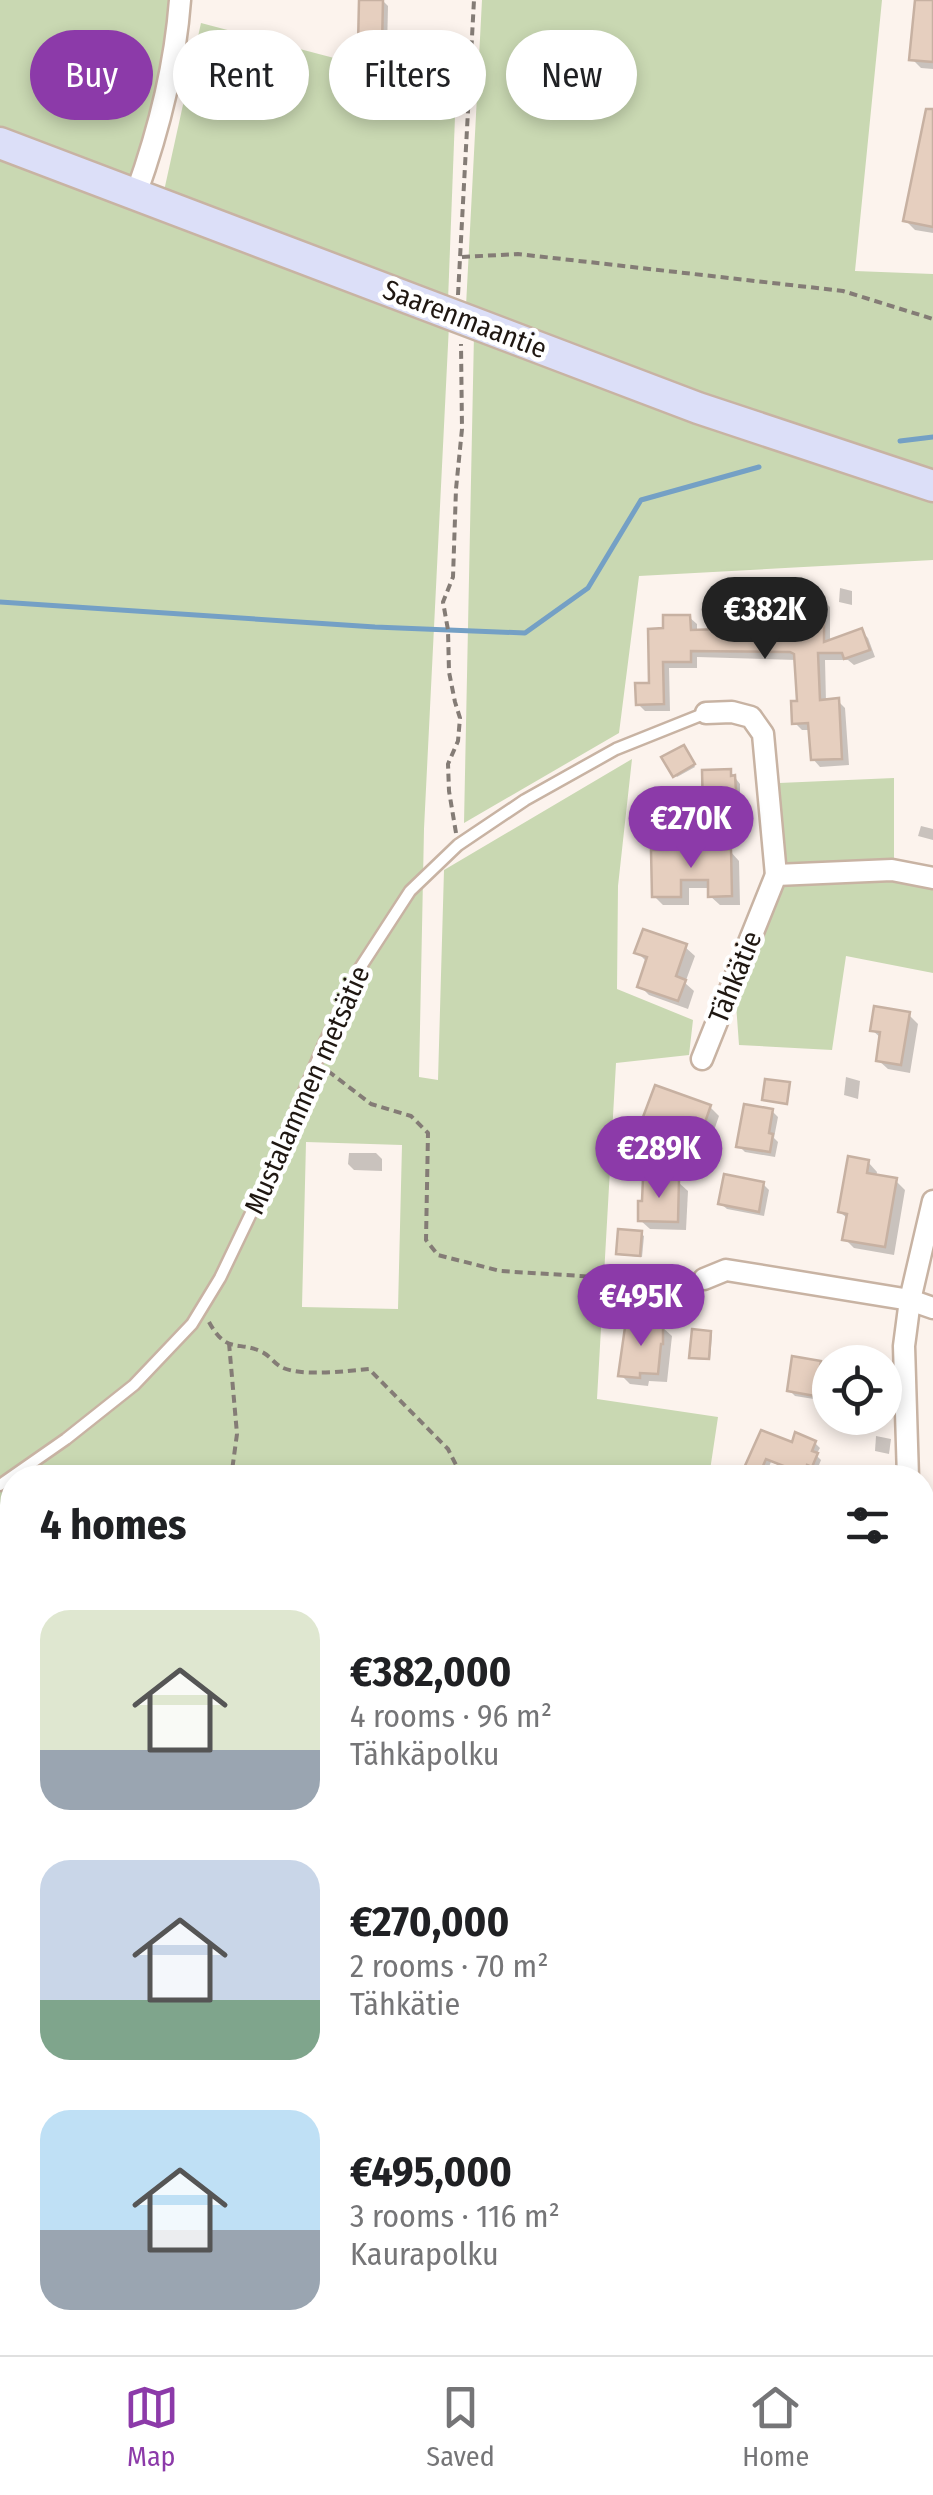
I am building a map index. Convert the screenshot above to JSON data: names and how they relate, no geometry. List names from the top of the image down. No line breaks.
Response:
{"streets":{"street":["Saarenmaantie","Tähkätie"],"lane":["Mustalammen metsätie"]},"page":{"chip":["Buy","Rent","Filters","New"],"price":["€382K","€270K","€289K","€495K"],"heading":"4 homes","list":[{"name":"€382,000","note":"4 rooms · 96 m² · Tähkäpolku"},{"name":"€270,000","note":"2 rooms · 70 m² · Tähkätie"},{"name":"€495,000","note":"3 rooms · 116 m² · Kaurapolku"}],"tabs":["Map","Saved","Home"]}}
